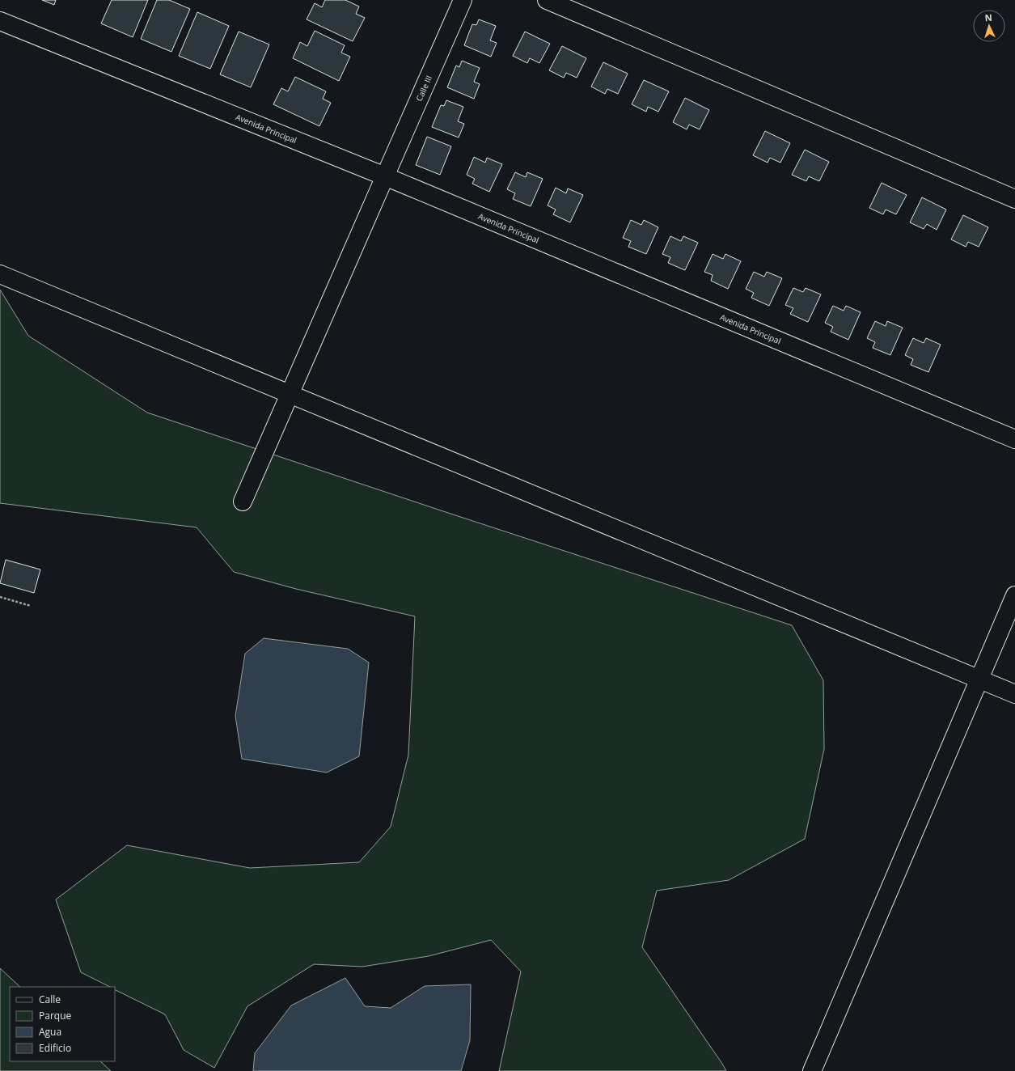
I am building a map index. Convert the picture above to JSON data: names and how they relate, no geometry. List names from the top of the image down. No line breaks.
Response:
{"streets":{"street":["Calle III","Avenida Principal"]},"crossings":[["Calle III","Avenida Principal"]],"legend":["Calle","Parque","Agua","Edificio"],"north":"top"}
